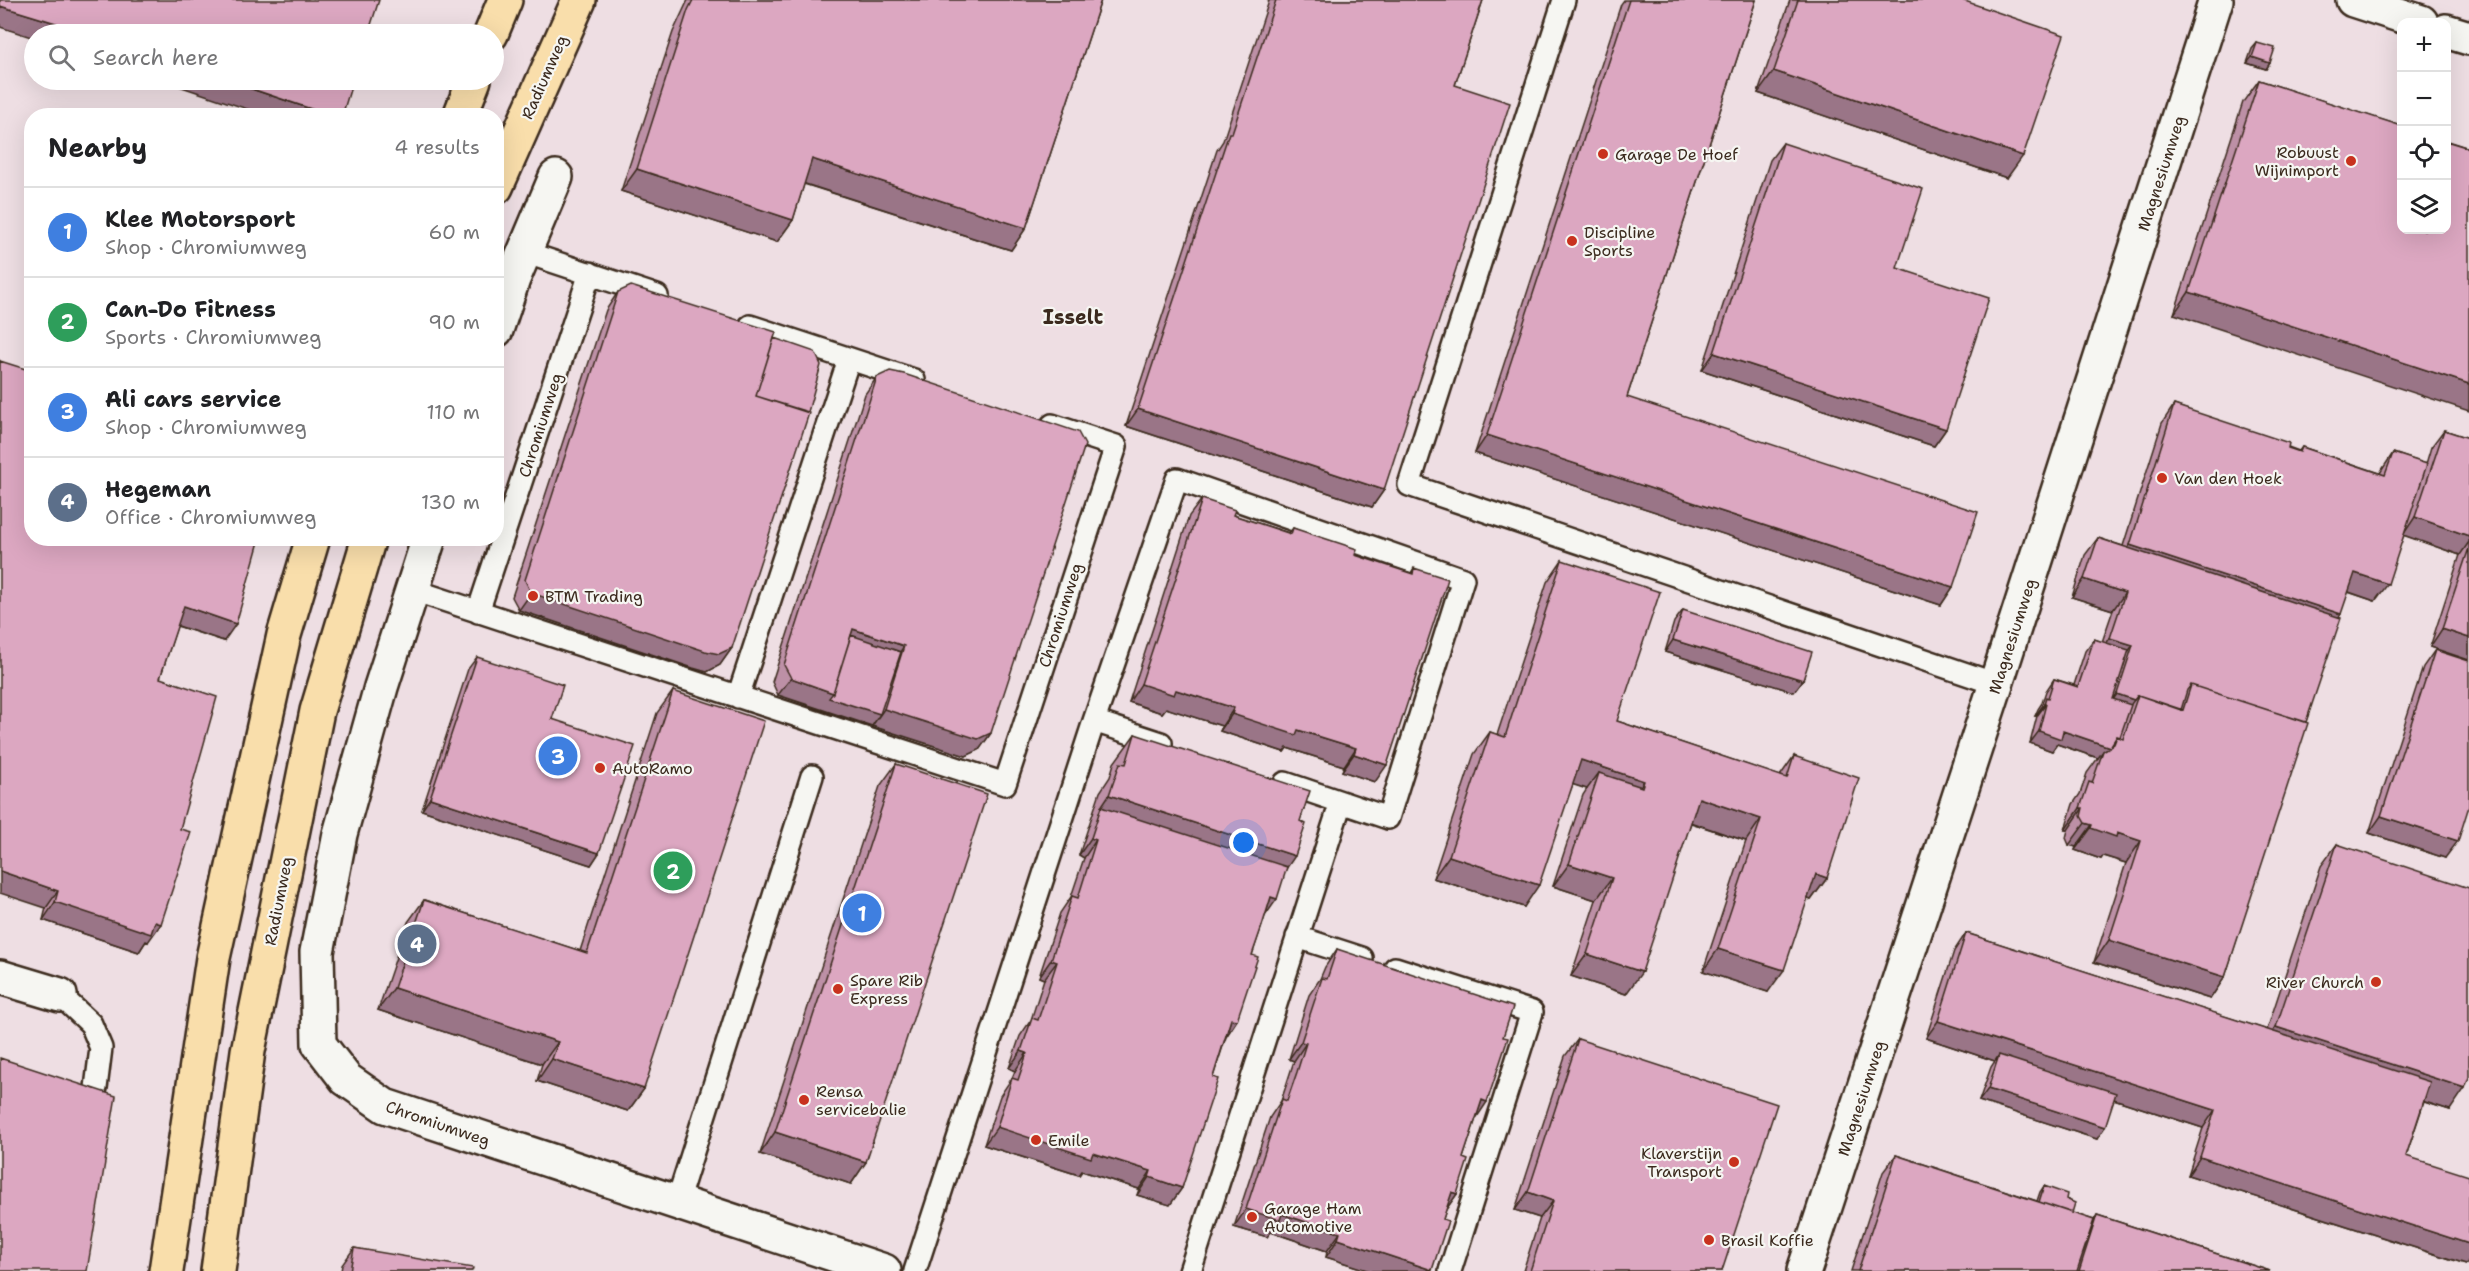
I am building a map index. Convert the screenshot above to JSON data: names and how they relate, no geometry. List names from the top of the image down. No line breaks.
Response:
{"streets":{"main road":["Radiumweg"],"street":["Magnesiumweg","Chromiumweg"]},"districts":["Isselt"],"places":["Garage De Hoef","Robuust Wijnimport","Discipline Sports","Van den Hoek","BTM Trading","AutoRamo","River Church","Spare Rib Express","Rensa servicebalie","Emile","Klaverstijn Transport","Garage Ham Automotive","Brasil Koffie"],"page":{"map_buttons":["+","−"],"search":"Search here","heading":["Nearby","4 results"],"list":[{"mark":"1","name":"Klee Motorsport","note":"Shop · Chromiumweg","value":"60 m"},{"mark":"2","name":"Can-Do Fitness","note":"Sports · Chromiumweg","value":"90 m"},{"mark":"3","name":"Ali cars service","note":"Shop · Chromiumweg","value":"110 m"},{"mark":"4","name":"Hegeman","note":"Office · Chromiumweg","value":"130 m"}],"pins":["3","2","1","4"]}}
